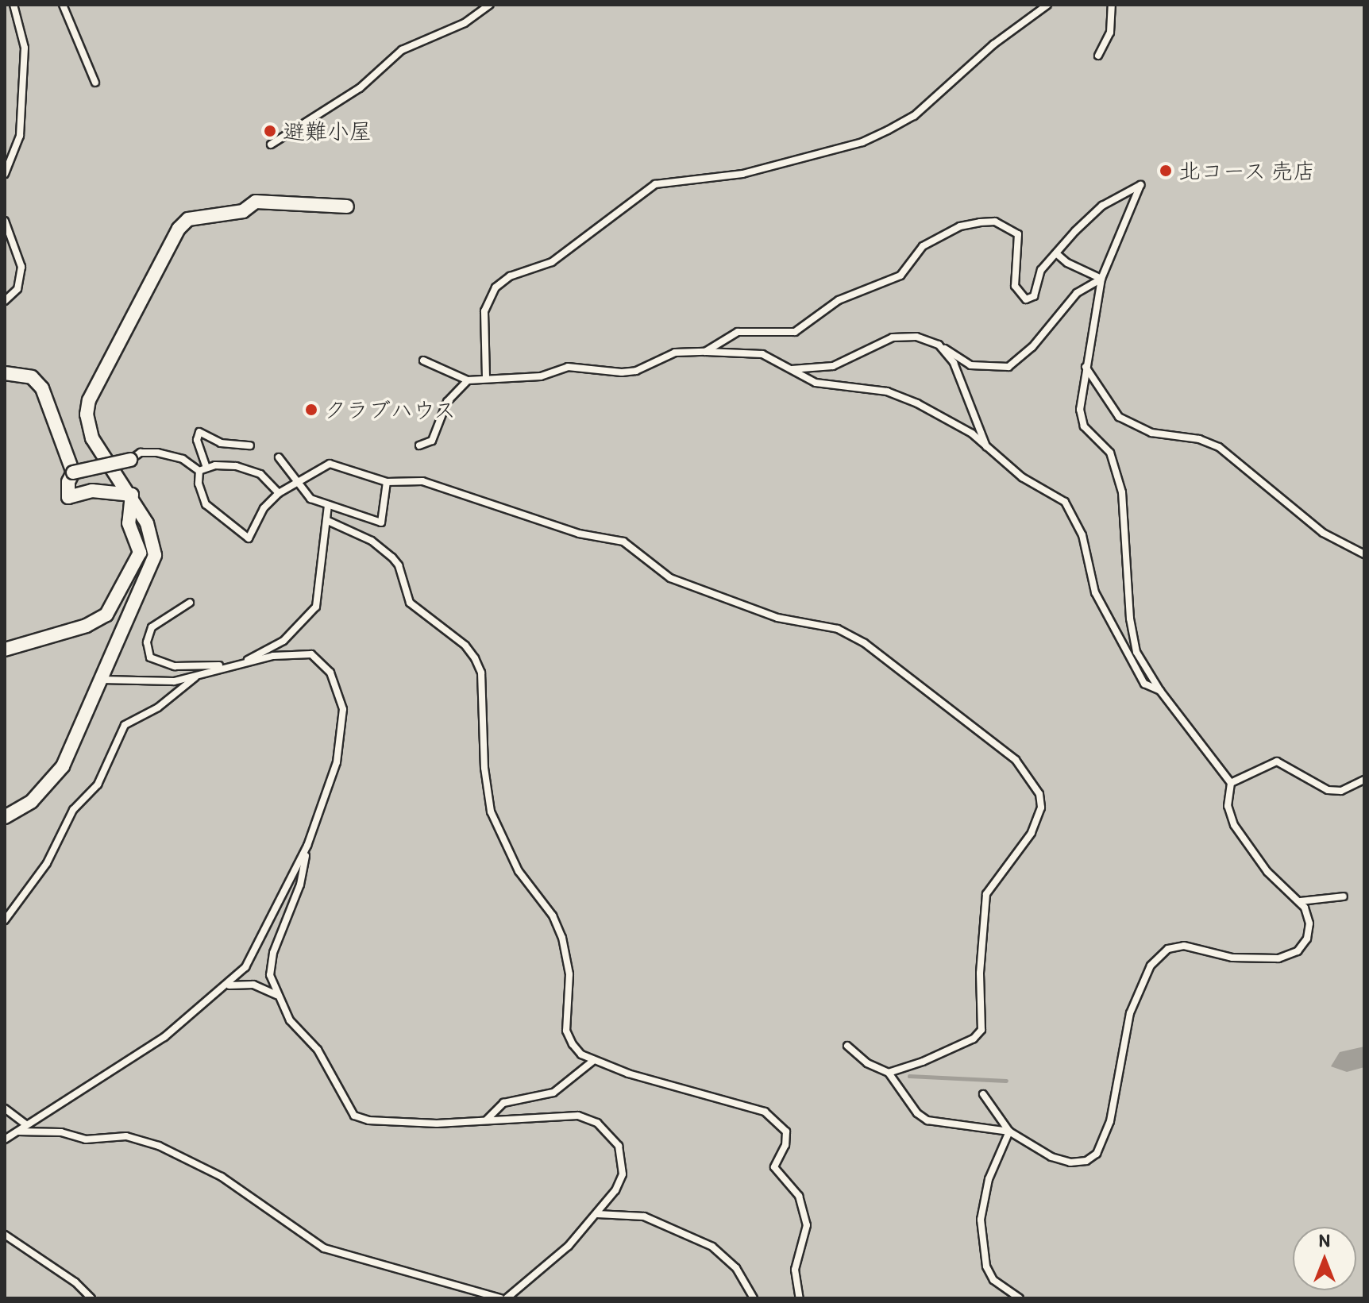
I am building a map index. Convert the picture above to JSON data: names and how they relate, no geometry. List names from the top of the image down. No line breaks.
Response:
{"places":["避難小屋","北コース 売店","クラブハウス"],"north":"top"}
